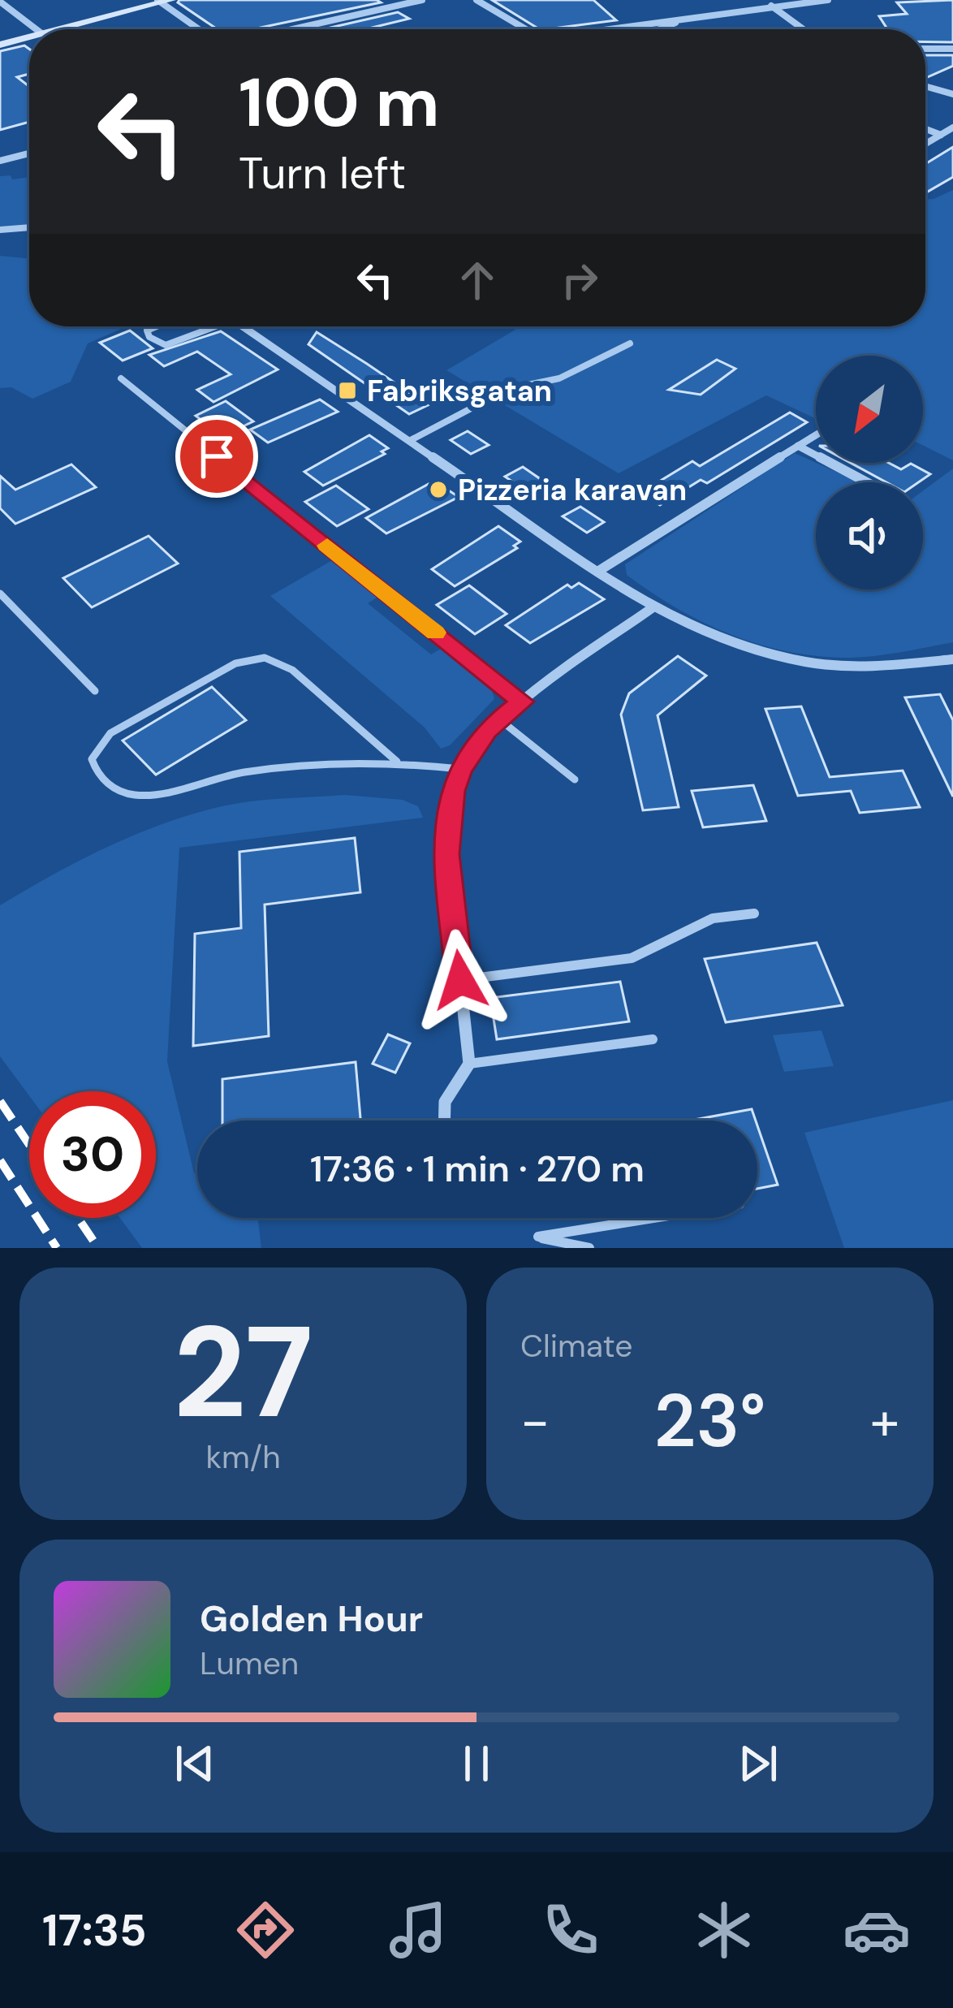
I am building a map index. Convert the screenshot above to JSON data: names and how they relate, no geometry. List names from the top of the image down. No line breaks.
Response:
{"places":{"transit":["Fabriksgatan"],"other":["Pizzeria karavan"]},"north":"bottom left","page":{"turn":["100 m","Turn left"],"limit":"30","trip":"17:36 · 1 min · 270 m","tile":[["27","km/h"],"Climate"],"heat":["−","23°","+"],"song":["Golden Hour","Lumen"],"tabs":"17:35"}}
